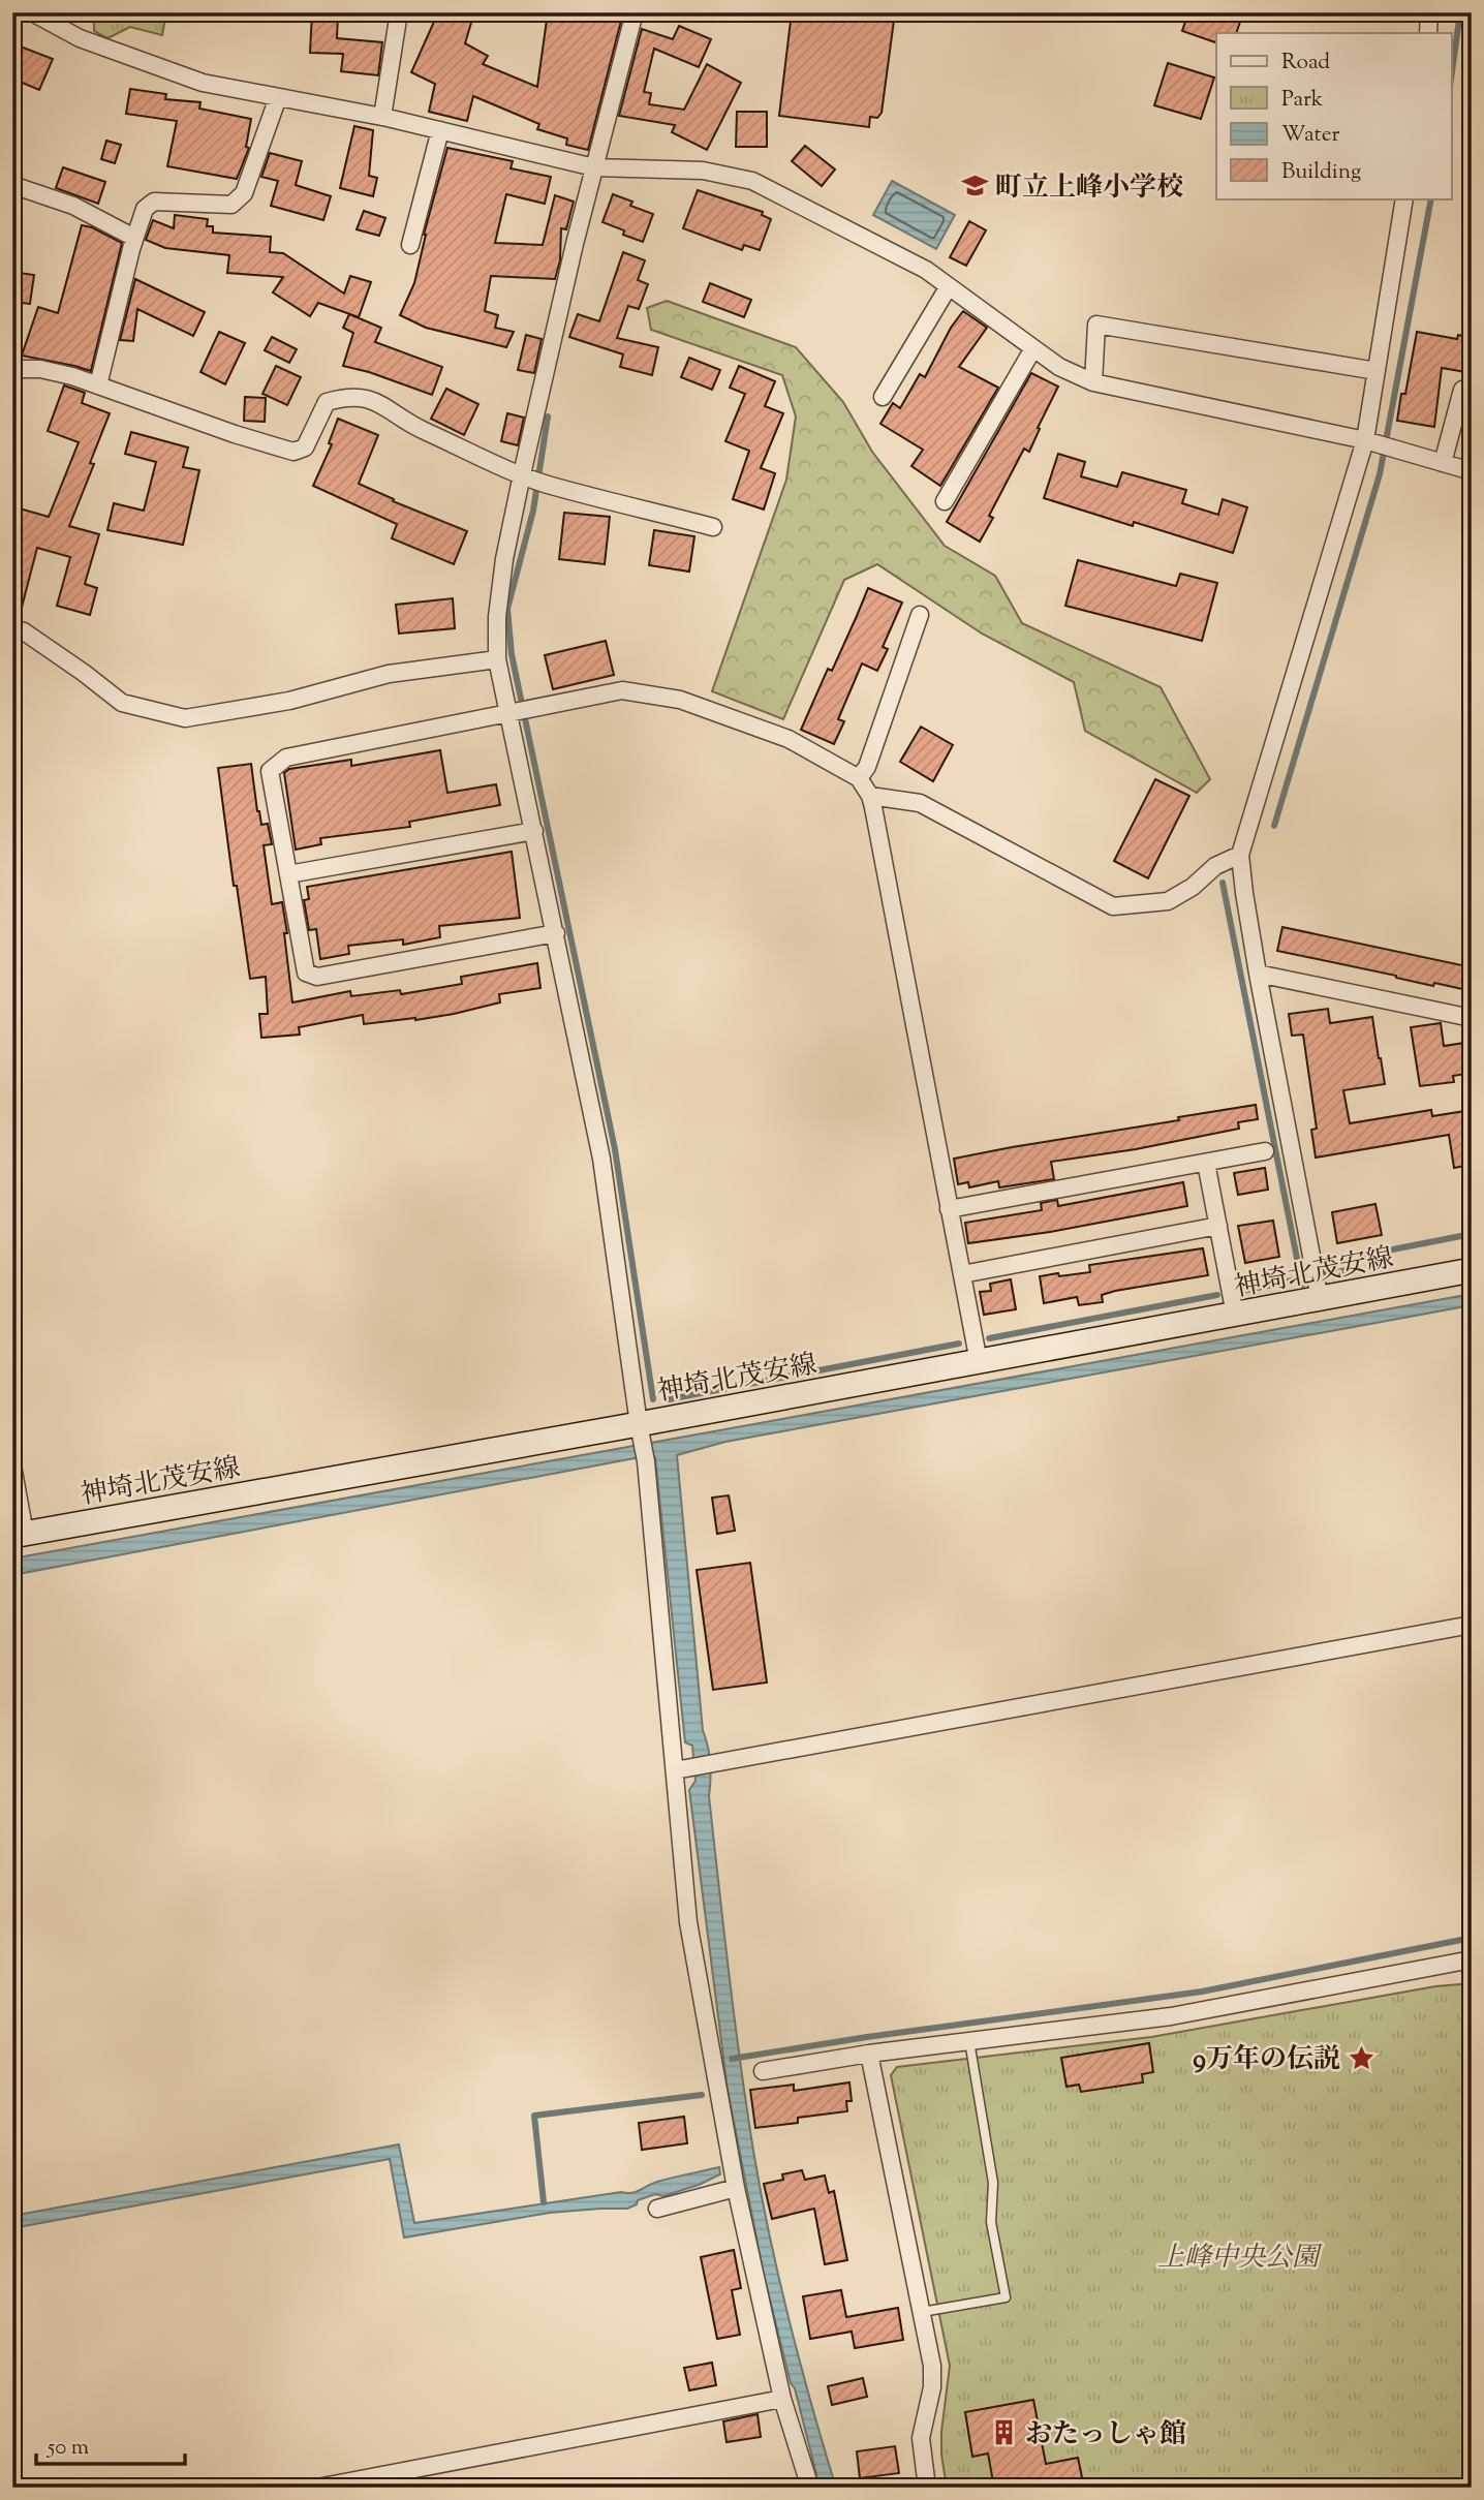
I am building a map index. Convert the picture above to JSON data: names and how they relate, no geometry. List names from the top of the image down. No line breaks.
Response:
{"streets":{"main road":["神埼北茂安線"]},"parks":["上峰中央公園"],"places":{"school or university":["町立上峰小学校"],"place":["9万年の伝説"],"building":["おたっしゃ館"]},"legend":["Road","Park","Water","Building"],"scale_bar":"50 m"}
